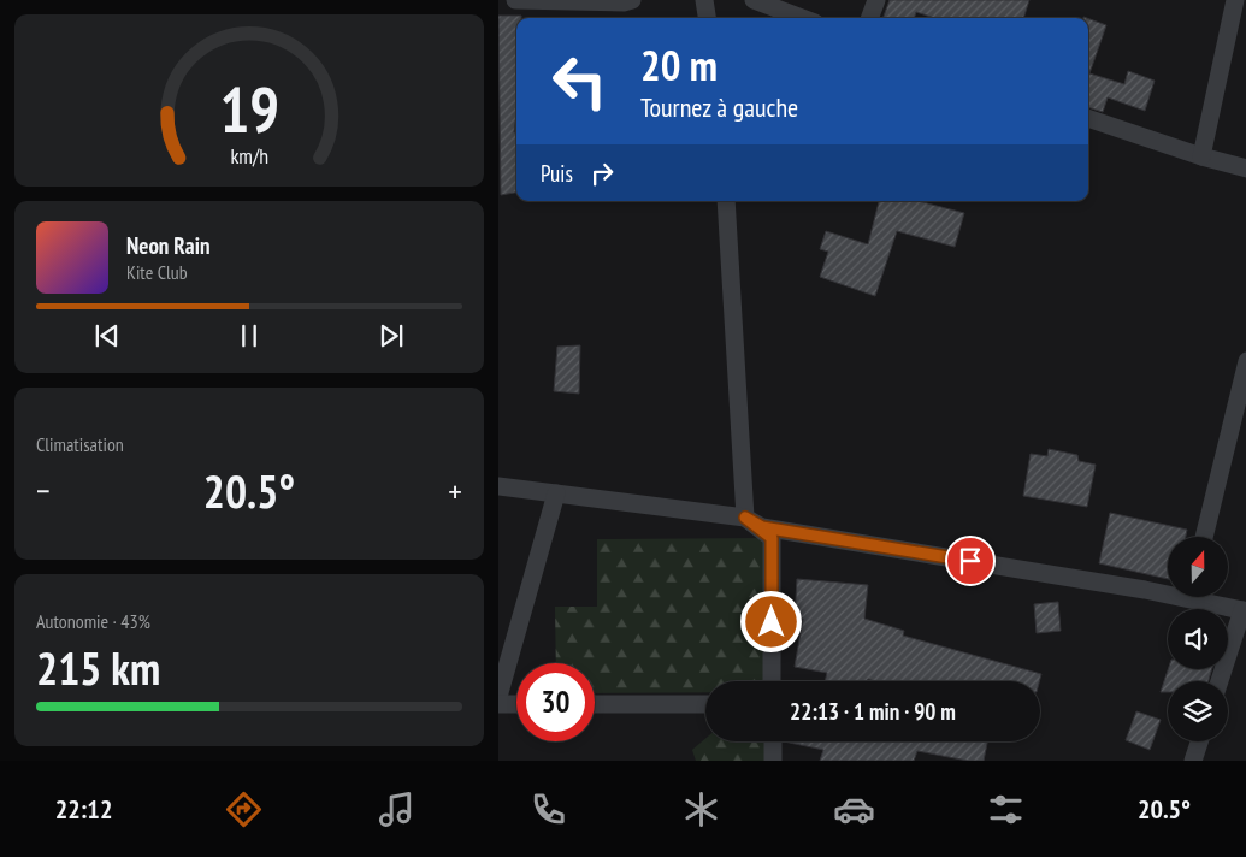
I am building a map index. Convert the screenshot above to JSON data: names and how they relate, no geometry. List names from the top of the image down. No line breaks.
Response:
{"north":"top","page":{"turn":["20 m","Tournez à gauche"],"then":"Puis","song":["Neon Rain","Kite Club"],"tile":["Climatisation",["Autonomie · 43%","215 km"]],"heat":["−","20.5°","+"],"limit":"30","trip":"22:13 · 1 min · 90 m","tabs":["22:12","20.5°"],"gauge":["19","km/h"]}}
